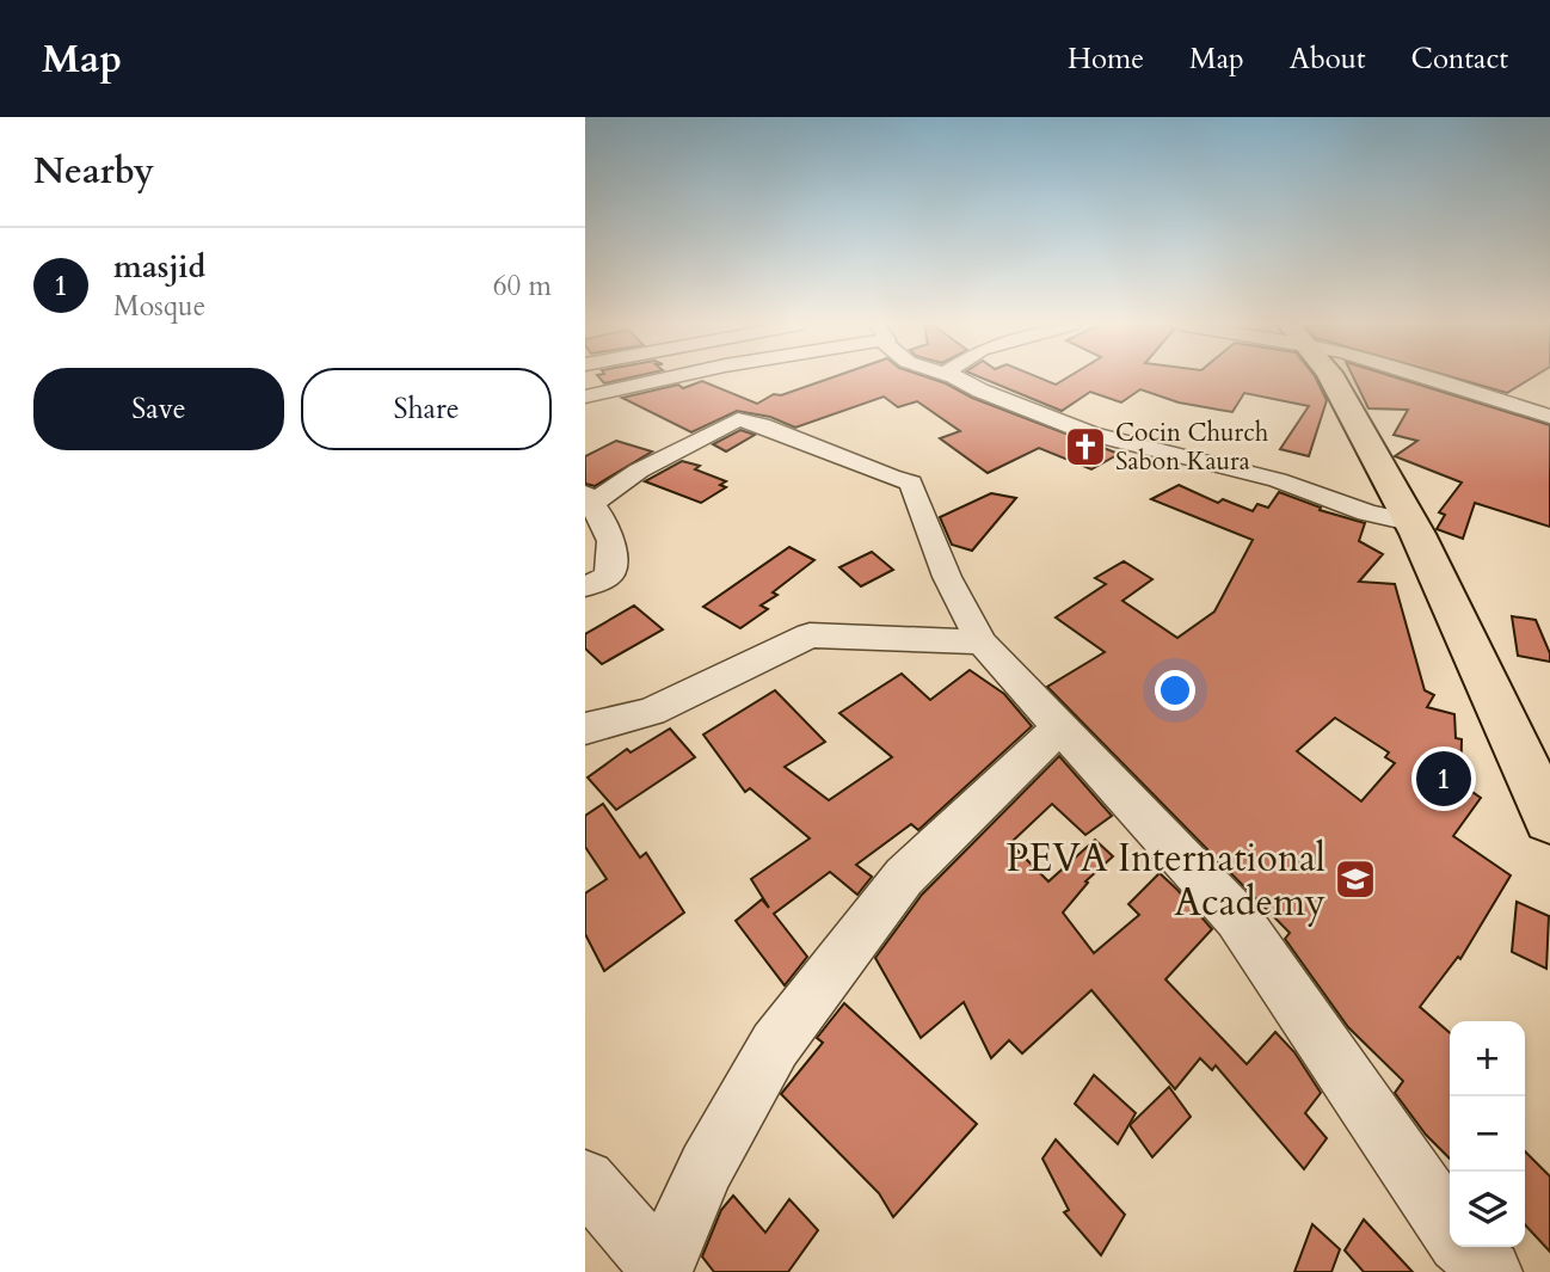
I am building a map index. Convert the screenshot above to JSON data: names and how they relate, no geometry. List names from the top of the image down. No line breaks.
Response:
{"places":{"church":["Cocin Church Sabon Kaura"],"school or university":["PEVA International Academy"]},"page":{"header":"Map","nav":["Home","Map","About","Contact"],"heading":"Nearby","list":[{"mark":"1","name":"masjid","note":"Mosque","value":"60 m"}],"buttons":["Save","Share"],"pins":"1","map_buttons":["+","−"]}}
